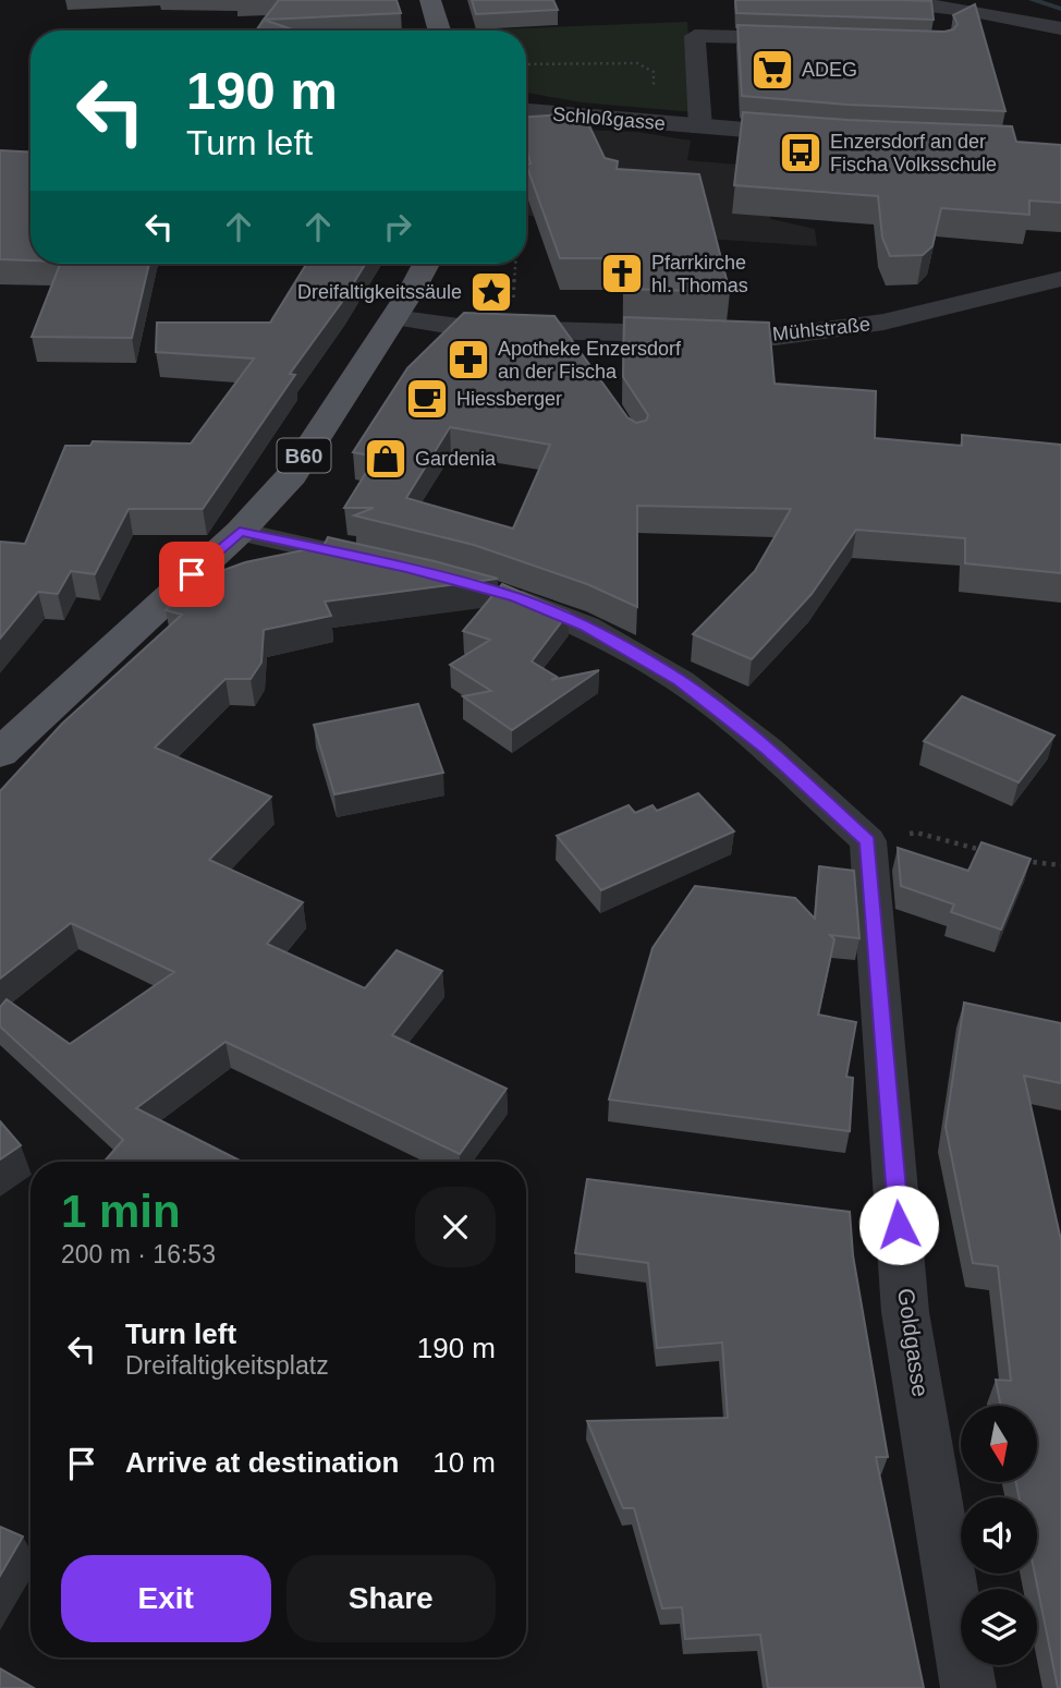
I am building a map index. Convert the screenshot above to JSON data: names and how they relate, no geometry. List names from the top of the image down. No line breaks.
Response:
{"streets":{"main road":["B60"],"street":["Schloßgasse","Mühlstraße","Goldgasse"]},"crossings":[["Mühlstraße","B60"]],"places":{"supermarket":["ADEG"],"bus stop":["Enzersdorf an der Fischa Volksschule"],"church":["Pfarrkirche hl. Thomas"],"place":["Dreifaltigkeitssäule"],"pharmacy":["Apotheke Enzersdorf an der Fischa"],"cafe":["Hiessberger"],"shop":["Gardenia"]},"north":"bottom","page":{"turn":["190 m","Turn left"],"heading":["1 min","200 m · 16:53"],"list":[{"name":"Turn left","note":"Dreifaltigkeitsplatz","value":"190 m"},{"name":"Arrive at destination","value":"10 m"}],"buttons":["Exit","Share"]}}
